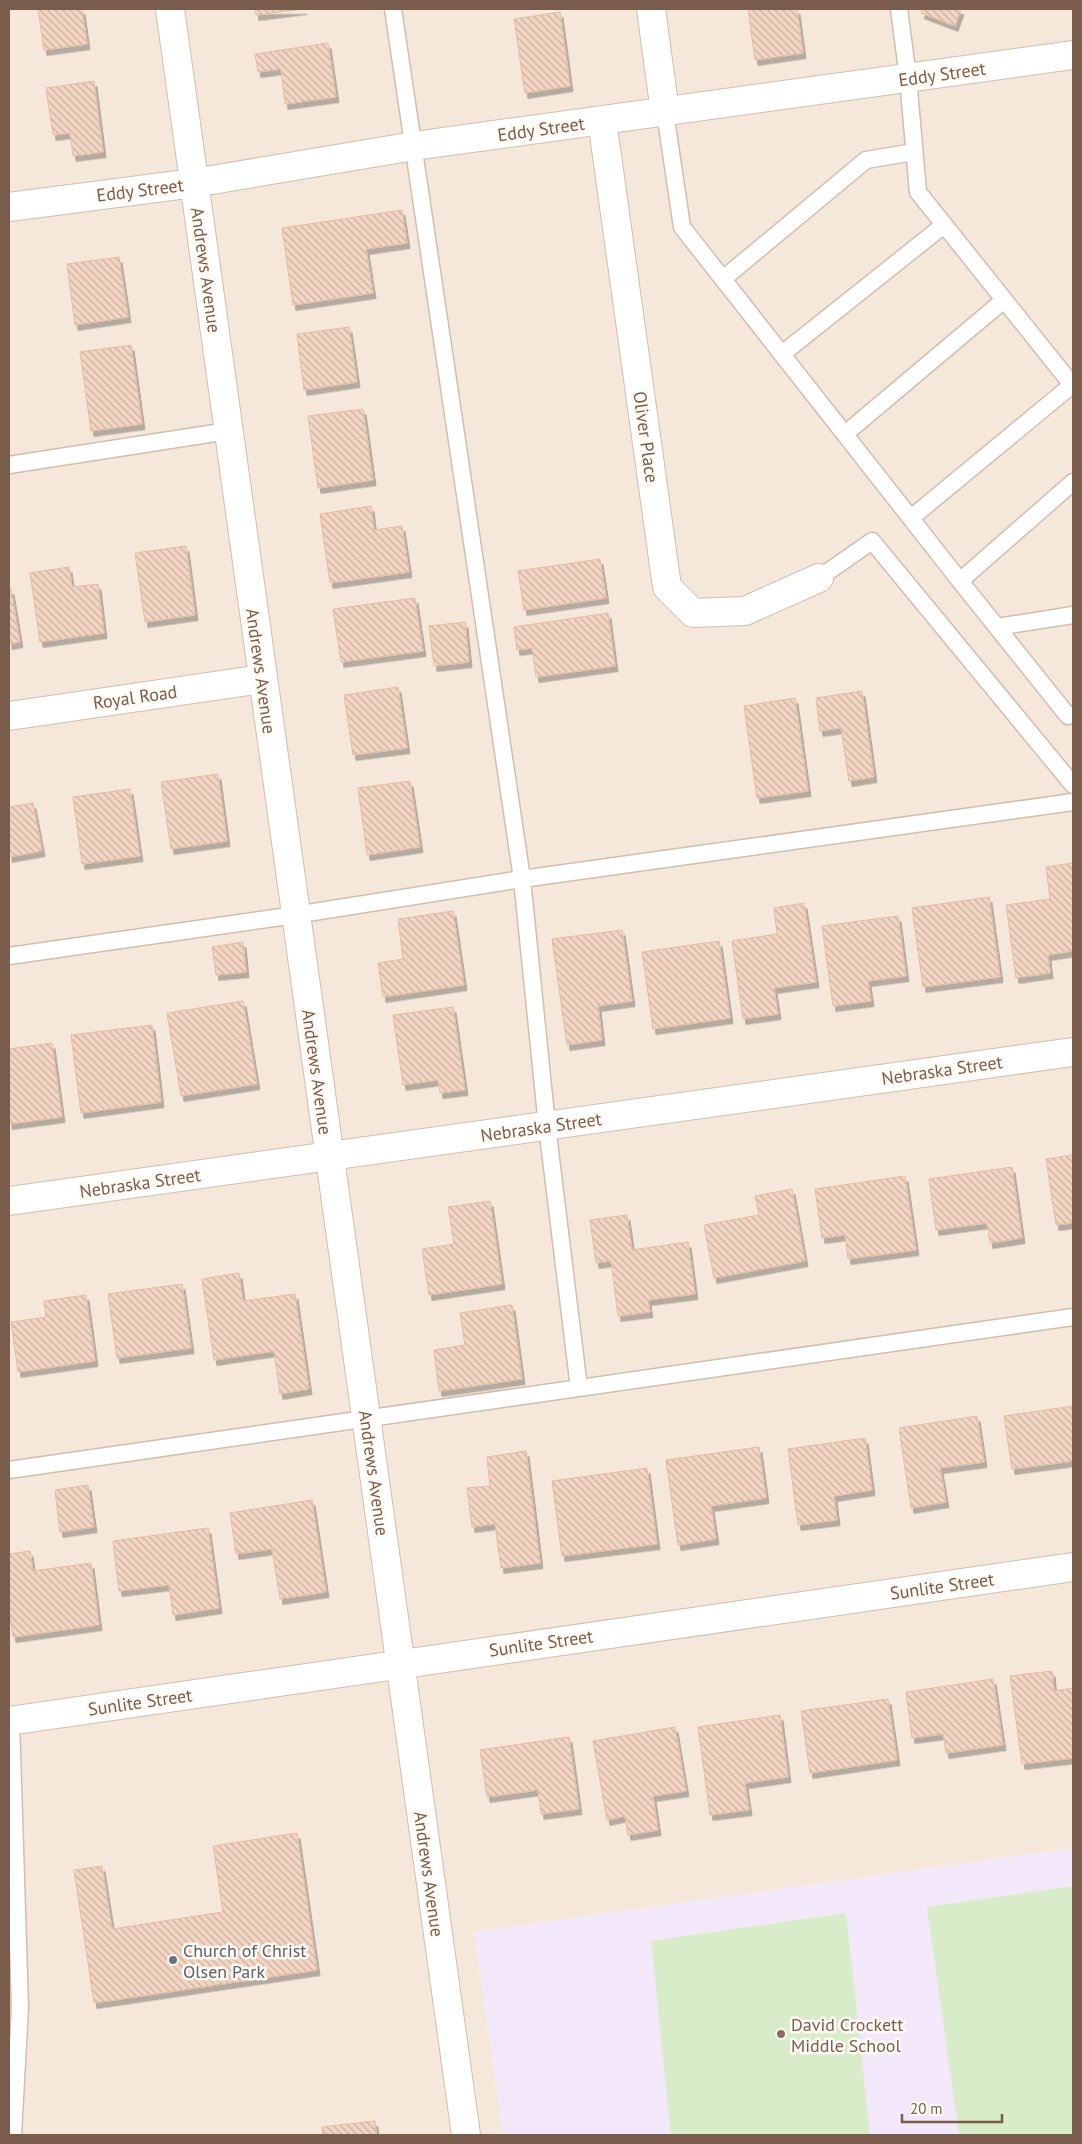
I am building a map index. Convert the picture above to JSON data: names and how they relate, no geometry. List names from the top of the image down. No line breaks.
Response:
{"streets":{"street":["Eddy Street","Andrews Avenue","Oliver Place","Royal Road","Nebraska Street","Sunlite Street"]},"crossings":[["Eddy Street","Andrews Avenue"],["Eddy Street","Oliver Place"],["Andrews Avenue","Royal Road"],["Andrews Avenue","Nebraska Street"],["Andrews Avenue","Sunlite Street"]],"places":["Church of Christ Olsen Park","David Crockett Middle School"],"scale_bar":"20 m"}
